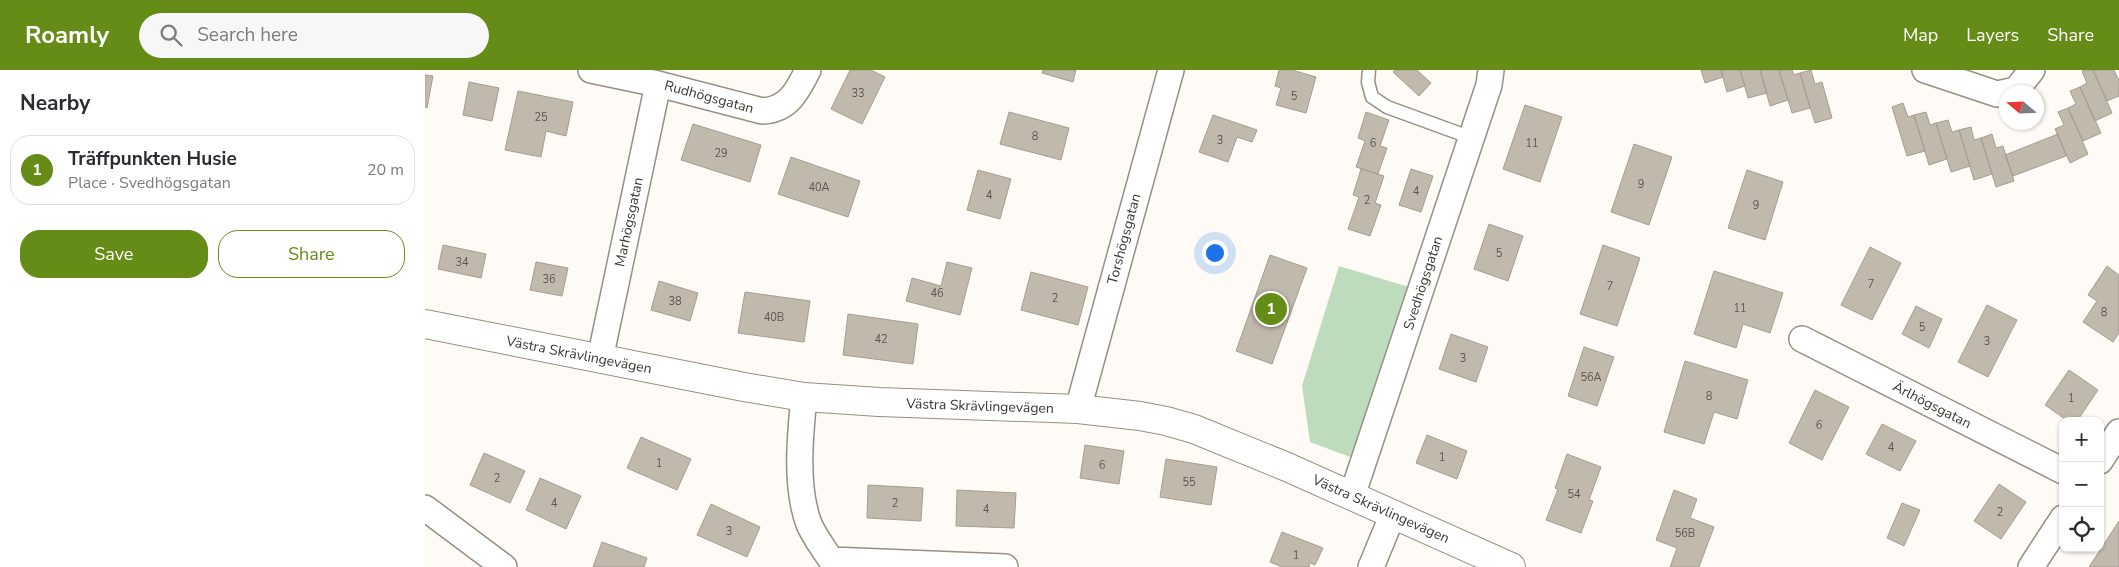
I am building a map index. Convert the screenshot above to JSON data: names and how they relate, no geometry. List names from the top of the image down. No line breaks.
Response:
{"streets":{"street":["Rudhögsgatan","Marhögsgatan","Torshögsgatan","Svedhögsgatan","Västra Skrävlingevägen","Ärlhögsgatan"]},"crossings":[["Rudhögsgatan","Marhögsgatan"],["Marhögsgatan","Västra Skrävlingevägen"],["Torshögsgatan","Västra Skrävlingevägen"],["Svedhögsgatan","Västra Skrävlingevägen"]],"house_numbers":["33","5","25","8","3","6","11","29","9","40A","4","4","2","9","5","34","36","7","7","46","2","38","11","8","40B","5","42","3","3","56A","8","1","6","4","1","1","6","2","55","54","4","2","4","2","3","56B","1"],"north":"left","page":{"header":"Roamly","search":"Search here","nav":["Map","Layers","Share"],"heading":"Nearby","list":[{"mark":"1","name":"Träffpunkten Husie","note":"Place · Svedhögsgatan","value":"20 m"}],"buttons":["Save","Share"],"pins":"1","map_buttons":["+","−"]}}
